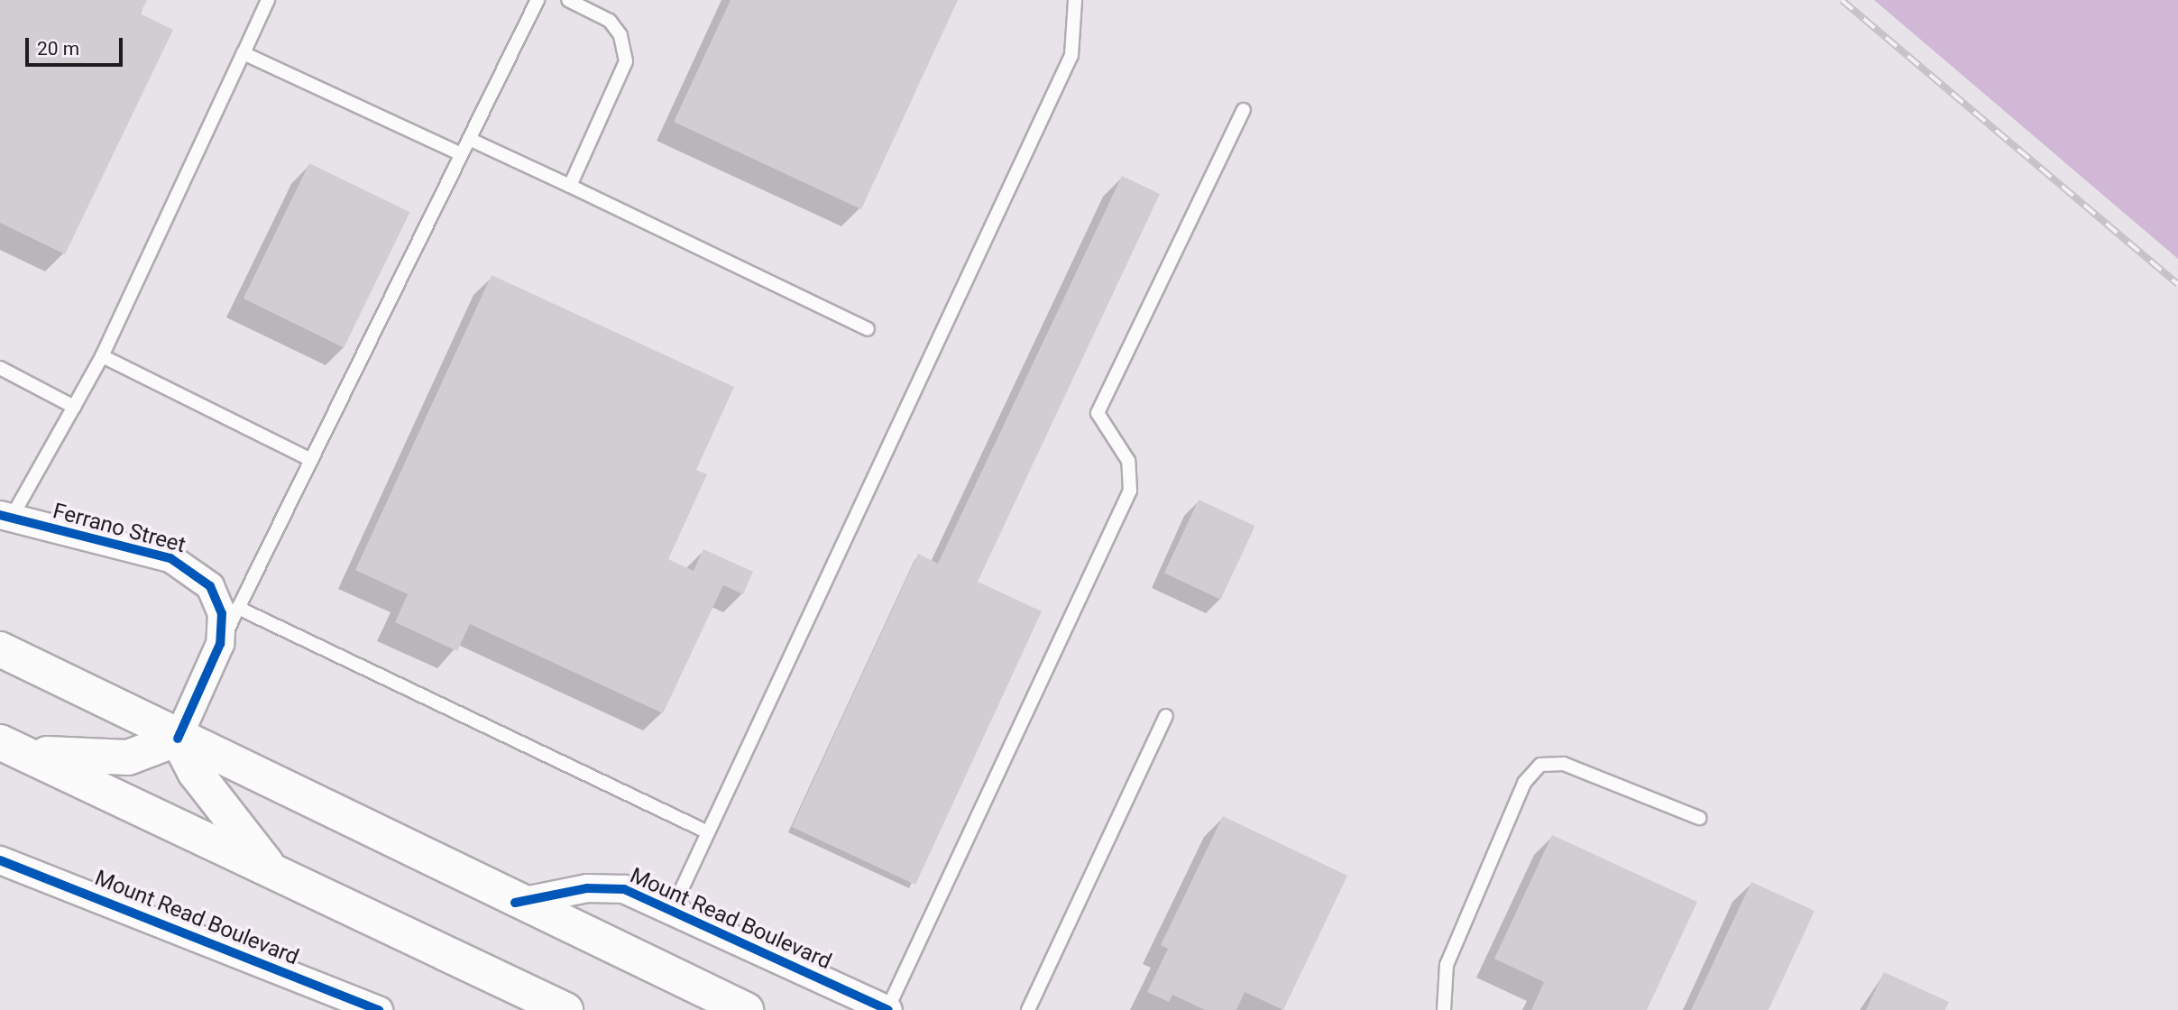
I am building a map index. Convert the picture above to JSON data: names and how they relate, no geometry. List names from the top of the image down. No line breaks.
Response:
{"streets":{"street":["Ferrano Street","Mount Read Boulevard"]},"scale_bar":"20 m"}
